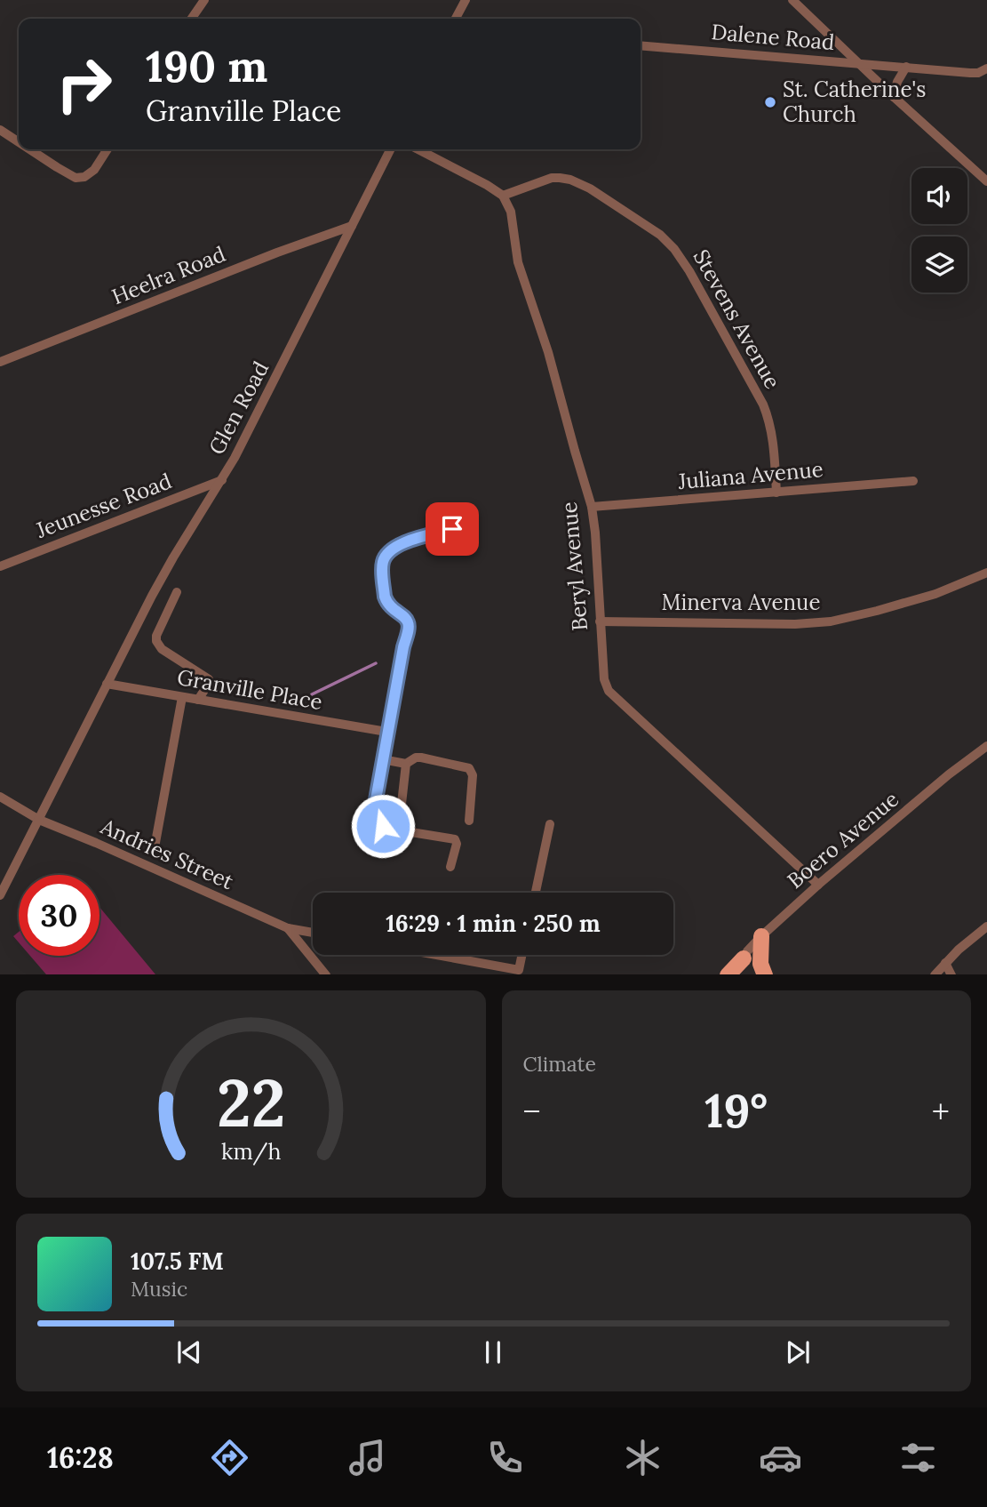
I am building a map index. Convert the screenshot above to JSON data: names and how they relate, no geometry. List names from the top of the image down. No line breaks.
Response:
{"streets":{"street":["Dalene Road","Heelra Road","Stevens Avenue","Glen Road","Juliana Avenue","Jeunesse Road","Beryl Avenue","Minerva Avenue","Granville Place","Boero Avenue","Andries Street"]},"crossings":[["Heelra Road","Glen Road"],["Stevens Avenue","Juliana Avenue"],["Stevens Avenue","Beryl Avenue"],["Glen Road","Jeunesse Road"],["Glen Road","Granville Place"],["Glen Road","Andries Street"],["Juliana Avenue","Beryl Avenue"],["Beryl Avenue","Minerva Avenue"],["Beryl Avenue","Boero Avenue"]],"places":["St. Catherine's Church"],"page":{"turn":["190 m","Granville Place"],"limit":"30","trip":"16:29 · 1 min · 250 m","tile":"Climate","heat":["−","19°","+"],"song":["107.5 FM","Music"],"tabs":"16:28","gauge":["22","km/h"]}}
